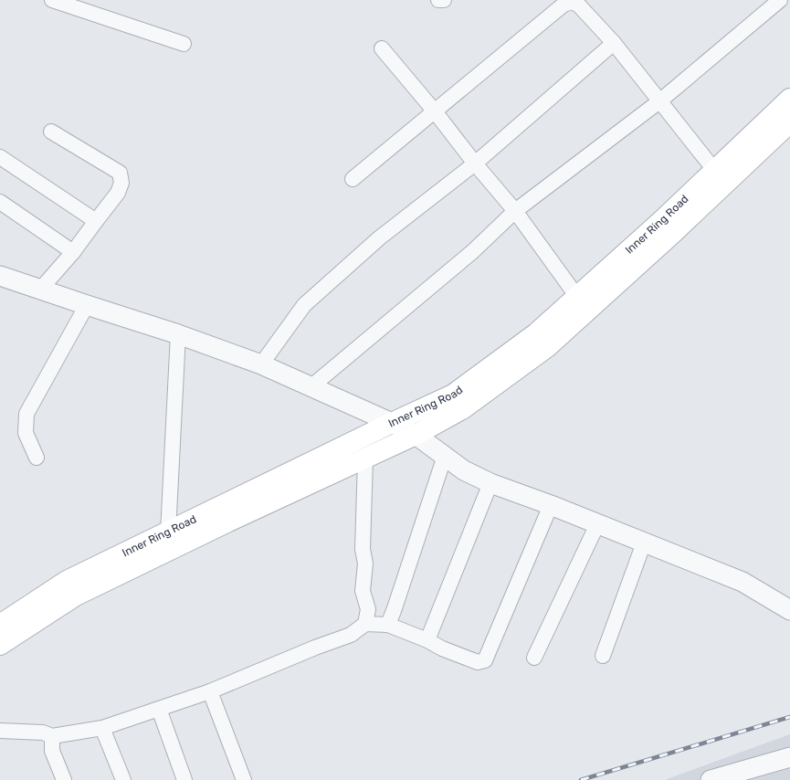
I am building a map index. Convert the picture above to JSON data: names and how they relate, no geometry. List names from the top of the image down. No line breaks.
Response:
{"streets":{"main road":["Inner Ring Road"]}}
